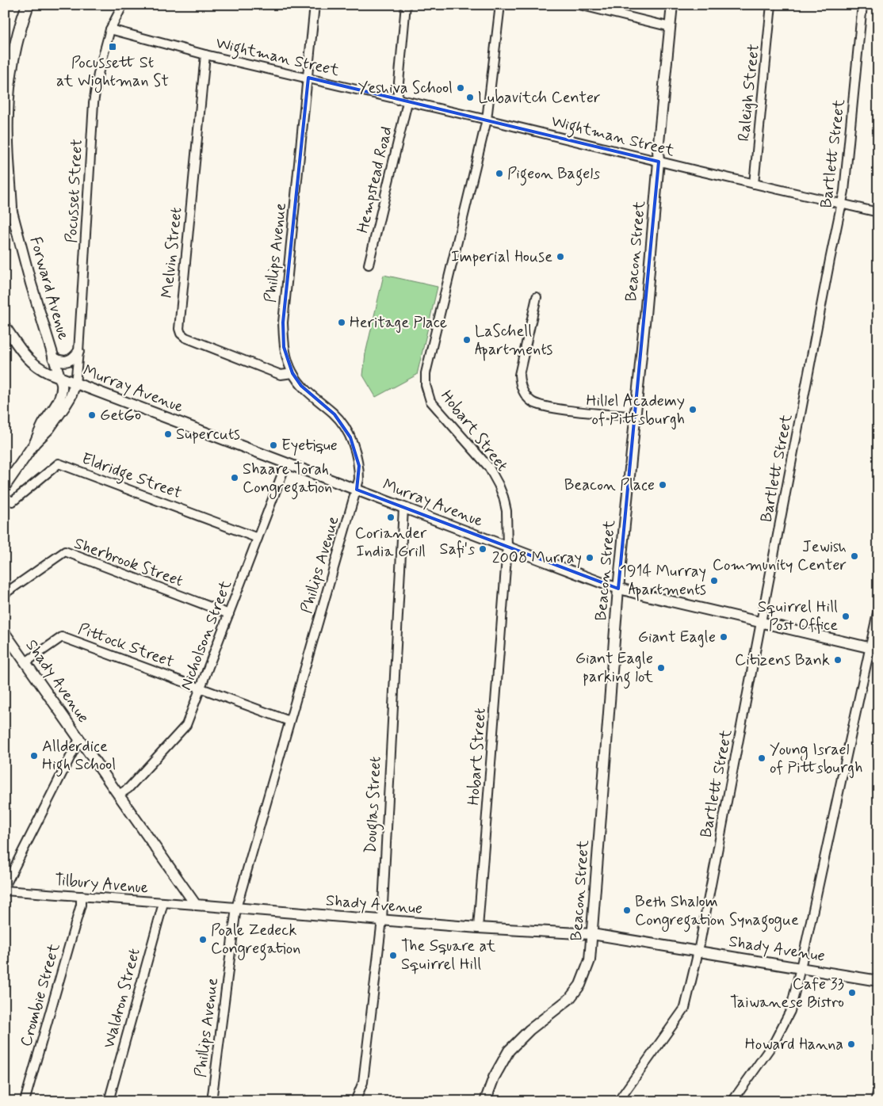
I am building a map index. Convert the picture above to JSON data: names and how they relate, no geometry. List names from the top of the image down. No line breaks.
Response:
{"streets":{"main road":["Beacon Street","Forward Avenue","Murray Avenue","Shady Avenue"],"street":["Wightman Street","Raleigh Street","Bartlett Street","Hempstead Road","Pocusset Street","Melvin Street","Phillips Avenue","Hobart Street","Eldridge Street","Sherbrook Street","Nicholson Street","Pittock Street","Douglas Street","Tilbury Avenue","Crombie Street","Waldron Street"]},"crossings":[["Wightman Street","Raleigh Street"],["Wightman Street","Bartlett Street"],["Wightman Street","Hempstead Road"],["Wightman Street","Pocusset Street"],["Wightman Street","Beacon Street"],["Wightman Street","Melvin Street"],["Wightman Street","Phillips Avenue"],["Wightman Street","Hobart Street"],["Bartlett Street","Murray Avenue"],["Bartlett Street","Shady Avenue"],["Pocusset Street","Murray Avenue"],["Beacon Street","Murray Avenue"],["Beacon Street","Shady Avenue"],["Melvin Street","Phillips Avenue"],["Phillips Avenue","Murray Avenue"],["Phillips Avenue","Pittock Street"],["Phillips Avenue","Shady Avenue"],["Forward Avenue","Murray Avenue"],["Murray Avenue","Hobart Street"],["Murray Avenue","Nicholson Street"],["Murray Avenue","Douglas Street"],["Hobart Street","Shady Avenue"],["Eldridge Street","Nicholson Street"],["Sherbrook Street","Nicholson Street"],["Nicholson Street","Pittock Street"],["Nicholson Street","Shady Avenue"],["Pittock Street","Shady Avenue"],["Shady Avenue","Douglas Street"],["Shady Avenue","Tilbury Avenue"],["Tilbury Avenue","Crombie Street"],["Tilbury Avenue","Waldron Street"]],"places":{"transit":["Pocussett St at Wightman St"],"other":["Yeshiva School","Lubavitch Center","Pigeon Bagels","Imperial House","Heritage Place","LaSchell Apartments","Hillel Academy of Pittsburgh","GetGo","Supercuts","Eyetique","Shaare Torah Congregation","Beacon Place","Coriander India Grill","Safi's","Jewish Community Center","2008 Murray","1914 Murray Apartments","Squirrel Hill Post Office","Giant Eagle","Citizens Bank","Giant Eagle parking lot","Allderdice High School","Young Israel of Pittsburgh","Beth Shalom Congregation Synagogue","Poale Zedeck Congregation","The Square at Squirrel Hill","Cafe 33 Taiwanese Bistro","Howard Hanna"]}}
